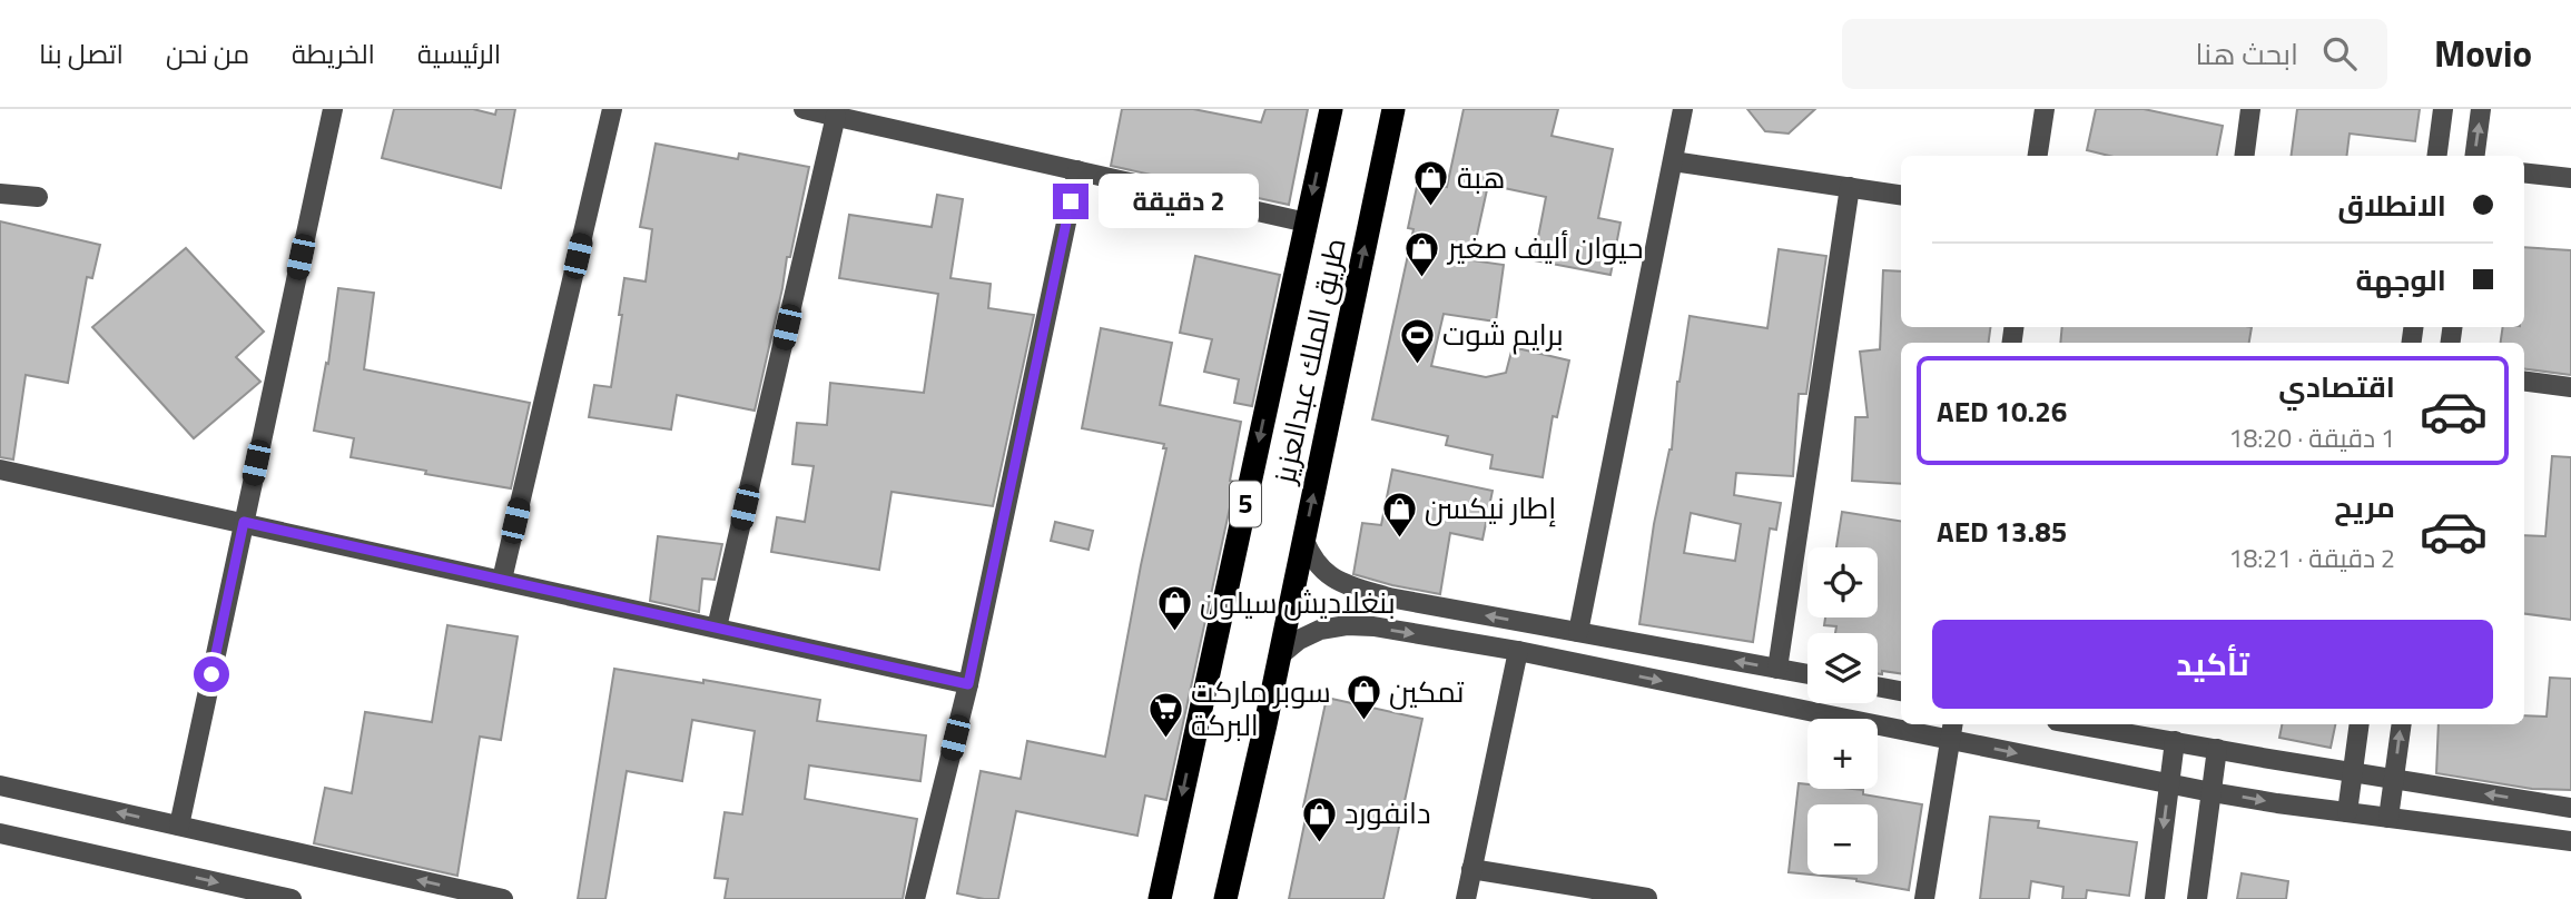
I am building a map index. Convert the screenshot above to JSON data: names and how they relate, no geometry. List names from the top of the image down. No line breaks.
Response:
{"streets":{"highway":["طريق الملك عبدالعزيز","5"]},"places":{"shop":["هبة","حيوان أليف صغير","إطار نيكسن","بنغلاديش سيلون","تمكين","دانفورد"],"sports":["برايم شوت"],"supermarket":["سوبر ماركت البركة"]},"page":{"header":"Movio","search":"ابحث هنا","nav":["الرئيسية","الخريطة","من نحن","اتصل بنا"],"banner":["الانطلاق","الوجهة"],"bubble":"2 دقيقة","list":[{"name":"اقتصادي","note":"1 دقيقة · 18:20","value":"AED 10.26"},{"name":"مريح","note":"2 دقيقة · 18:21","value":"AED 13.85"}],"map_buttons":["+","−"],"buttons":"تأكيد"}}
